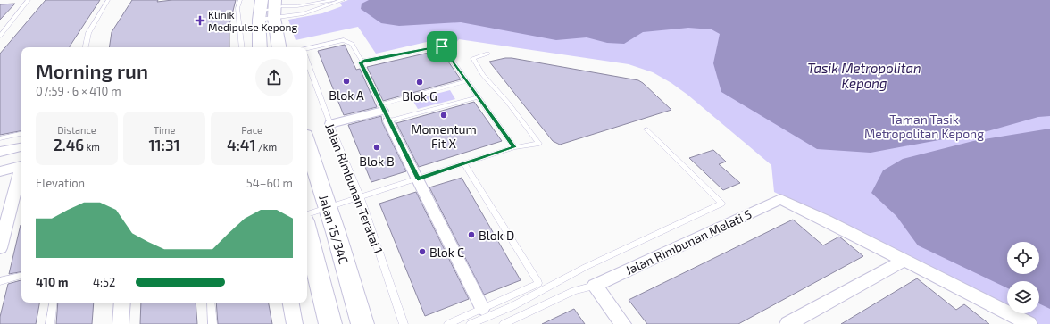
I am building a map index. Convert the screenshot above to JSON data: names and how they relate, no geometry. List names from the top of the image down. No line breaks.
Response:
{"streets":{"street":["Jalan 15/34C","Jalan Rimbunan Melati 5"],"lane":["Jalan Rimbunan Teratai 1"]},"water":["Tasik Metropolitan Kepong"],"parks":["Taman Tasik Metropolitan Kepong"],"places":{"health":["Klinik Medipulse Kepong"],"other":["Blok A","Blok G","Momentum Fit X","Blok B","Blok D","Blok C"]},"page":{"heading":["Morning run","07:59 · 6 × 410 m"],"stats":[["Distance","2.46 km"],["Time","11:31"],["Pace","4:41 /km"]],"chart":["Elevation","54–60 m"],"list":[{"name":"410 m","note":"4:52"}]}}
